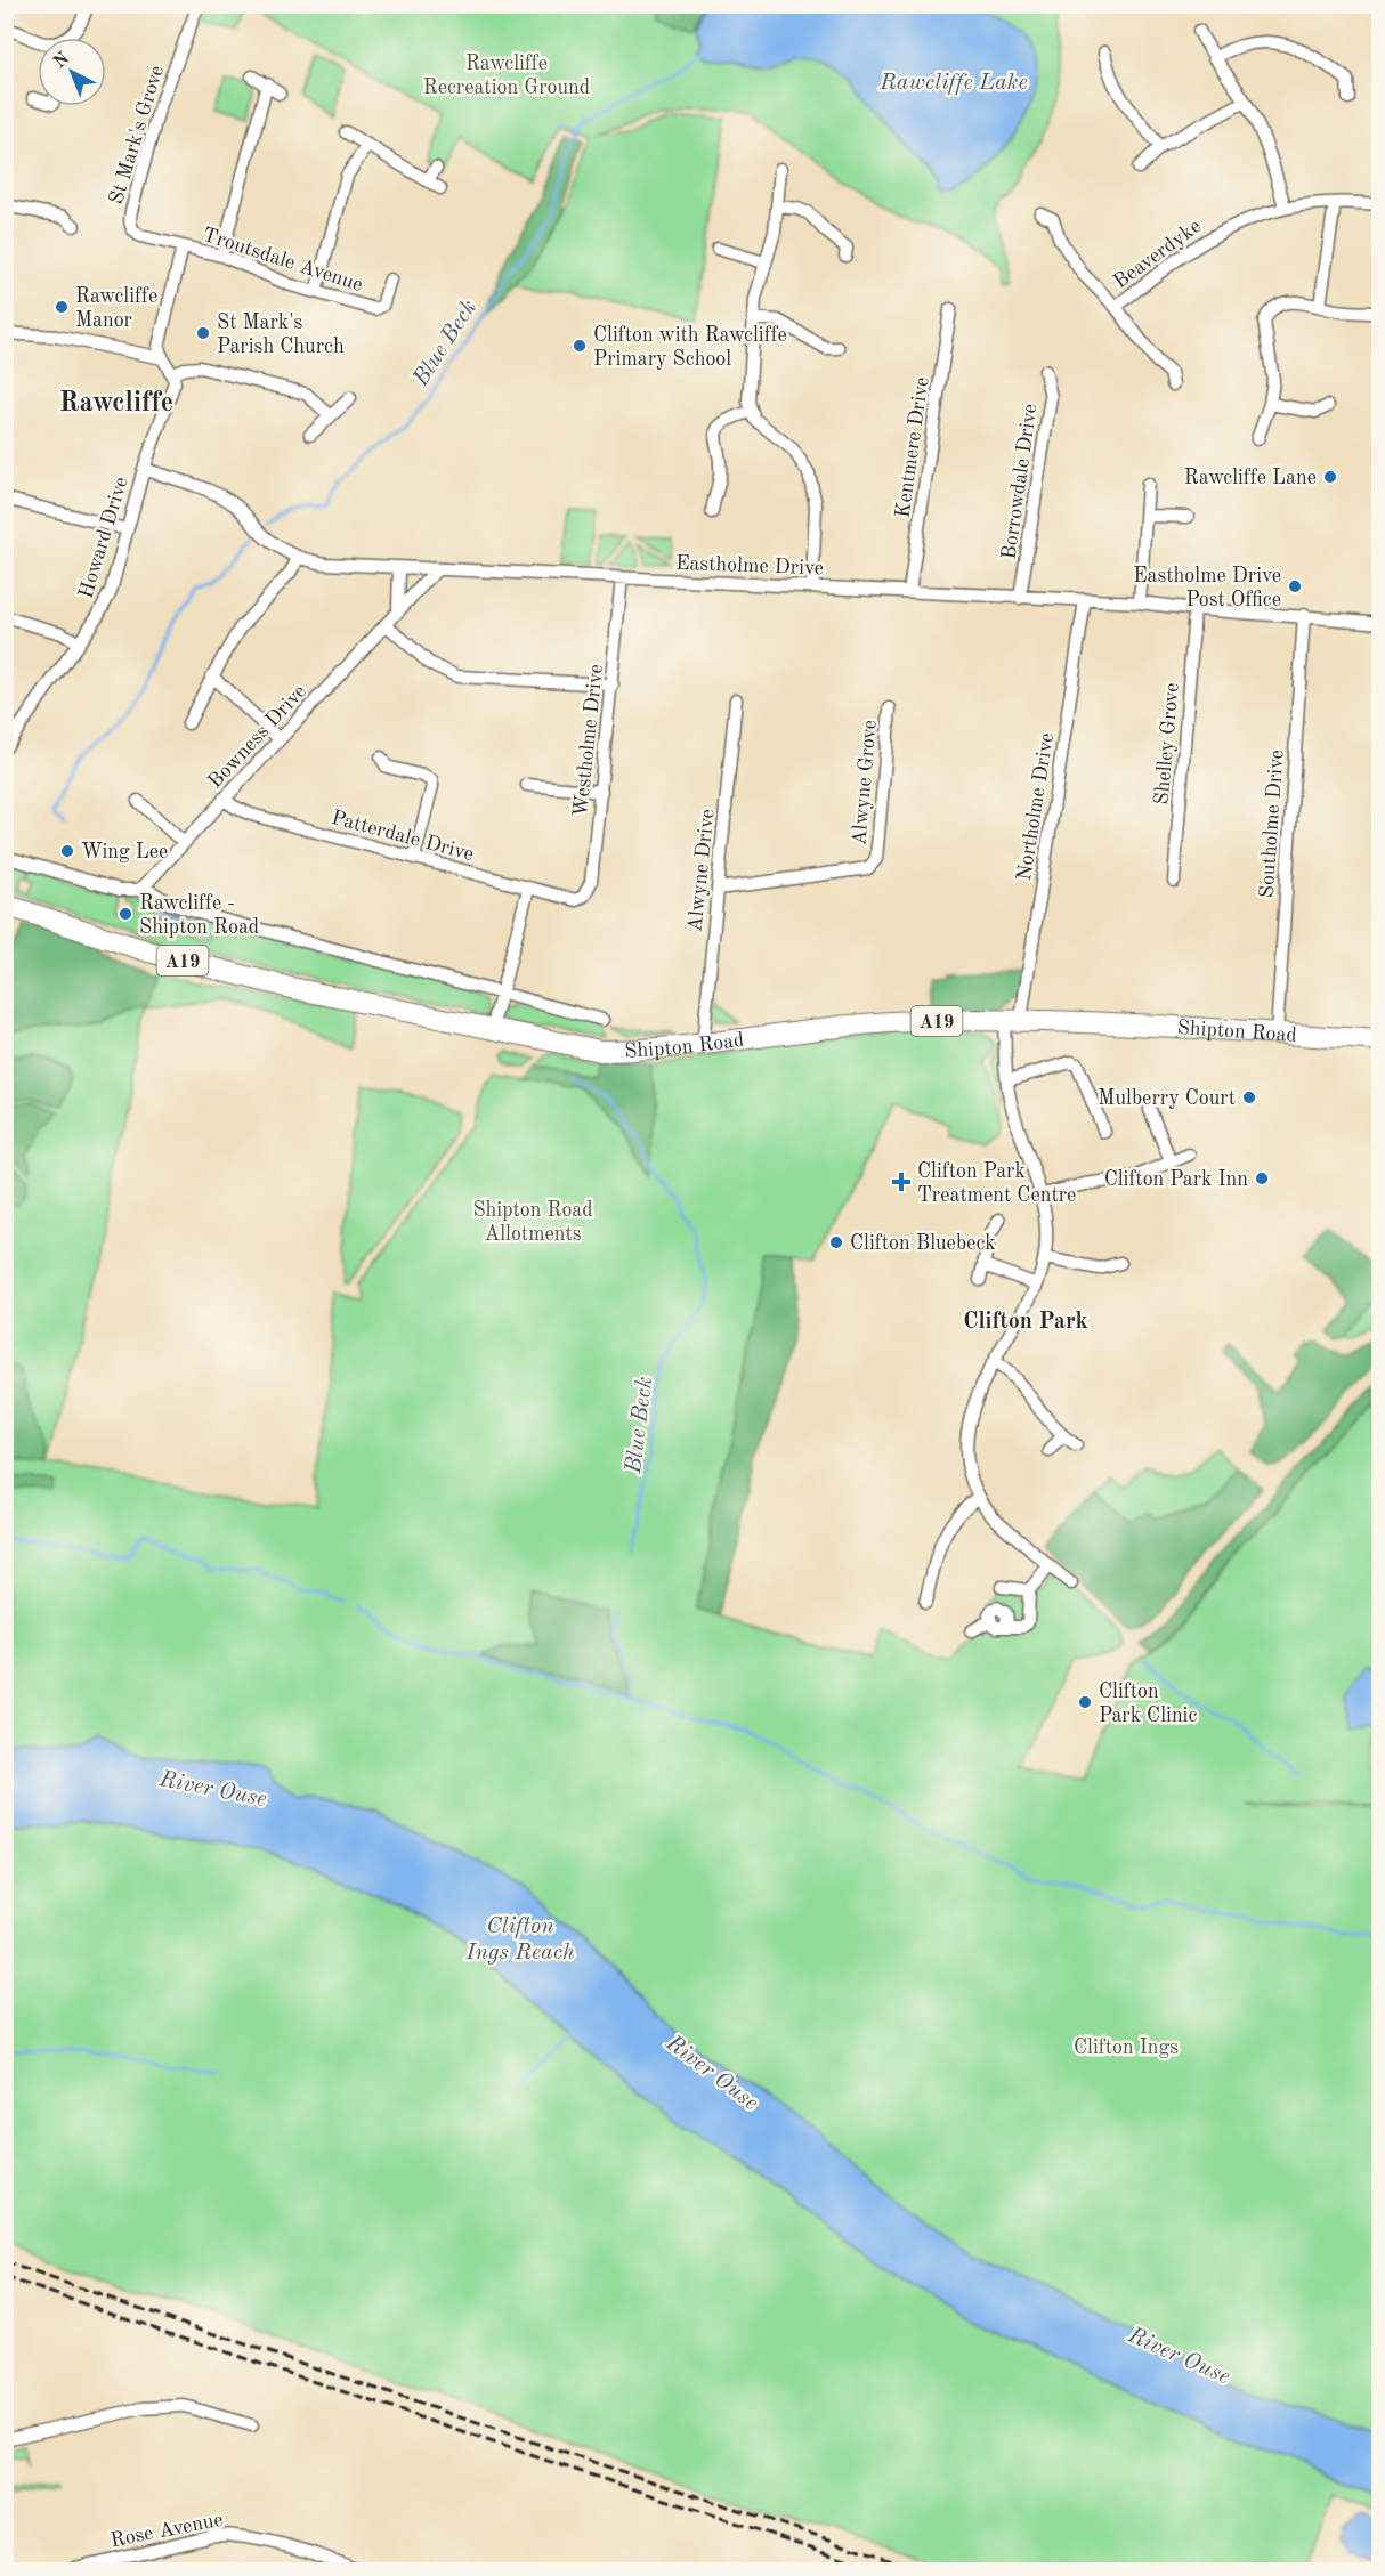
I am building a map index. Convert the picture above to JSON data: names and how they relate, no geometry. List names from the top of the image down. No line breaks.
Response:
{"streets":{"main road":["A19","Shipton Road"],"street":["St Mark's Grove","Beaverdyke","Troutsdale Avenue","Kentmere Drive","Borrowdale Drive","Howard Drive","Eastholme Drive","Bowness Drive","Westholme Drive","Shelley Grove","Alwyne Grove","Northolme Drive","Southolme Drive","Patterdale Drive","Alwyne Drive","Rose Avenue"]},"crossings":[["St Mark's Grove","Troutsdale Avenue"],["Kentmere Drive","Eastholme Drive"],["Borrowdale Drive","Eastholme Drive"],["Howard Drive","Eastholme Drive"],["Eastholme Drive","Bowness Drive"],["Eastholme Drive","Westholme Drive"],["Eastholme Drive","Shelley Grove"],["Eastholme Drive","Northolme Drive"],["Eastholme Drive","Southolme Drive"],["Bowness Drive","Patterdale Drive"],["Bowness Drive","Shipton Road"],["Westholme Drive","Patterdale Drive"],["Alwyne Grove","Alwyne Drive"],["Northolme Drive","Shipton Road"],["Southolme Drive","Shipton Road"],["Alwyne Drive","Shipton Road"]],"districts":["Rawcliffe","Clifton Park"],"water":["Rawcliffe Lake","Blue Beck","River Ouse","Clifton Ings Reach"],"parks":["Rawcliffe Recreation Ground","Shipton Road Allotments","Clifton Ings"],"places":{"other":["Rawcliffe Manor","St Mark's Parish Church","Clifton with Rawcliffe Primary School","Rawcliffe Lane","Eastholme Drive Post Office","Wing Lee","Rawcliffe - Shipton Road","Mulberry Court","Clifton Park Inn","Clifton Bluebeck","Clifton Park Clinic"],"health":["Clifton Park Treatment Centre"]},"north":"top left"}
